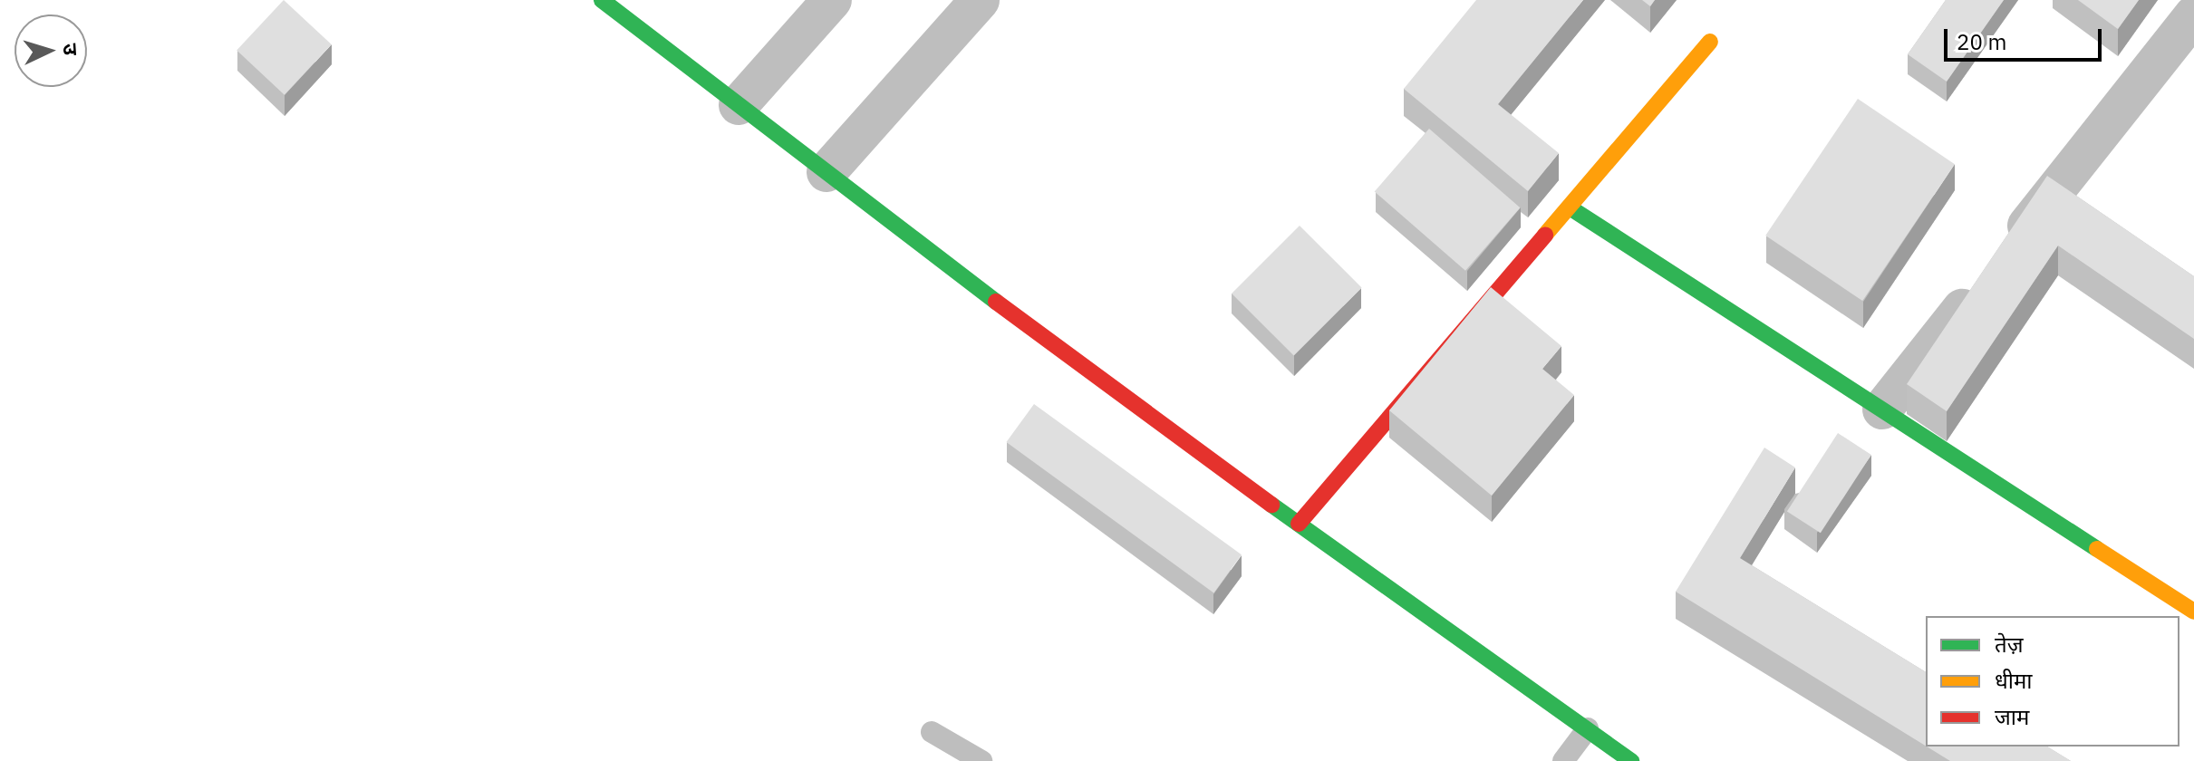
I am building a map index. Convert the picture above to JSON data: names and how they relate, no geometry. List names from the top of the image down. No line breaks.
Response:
{"legend":["तेज़","धीमा","जाम"],"scale_bar":"20 m","north":"right"}
